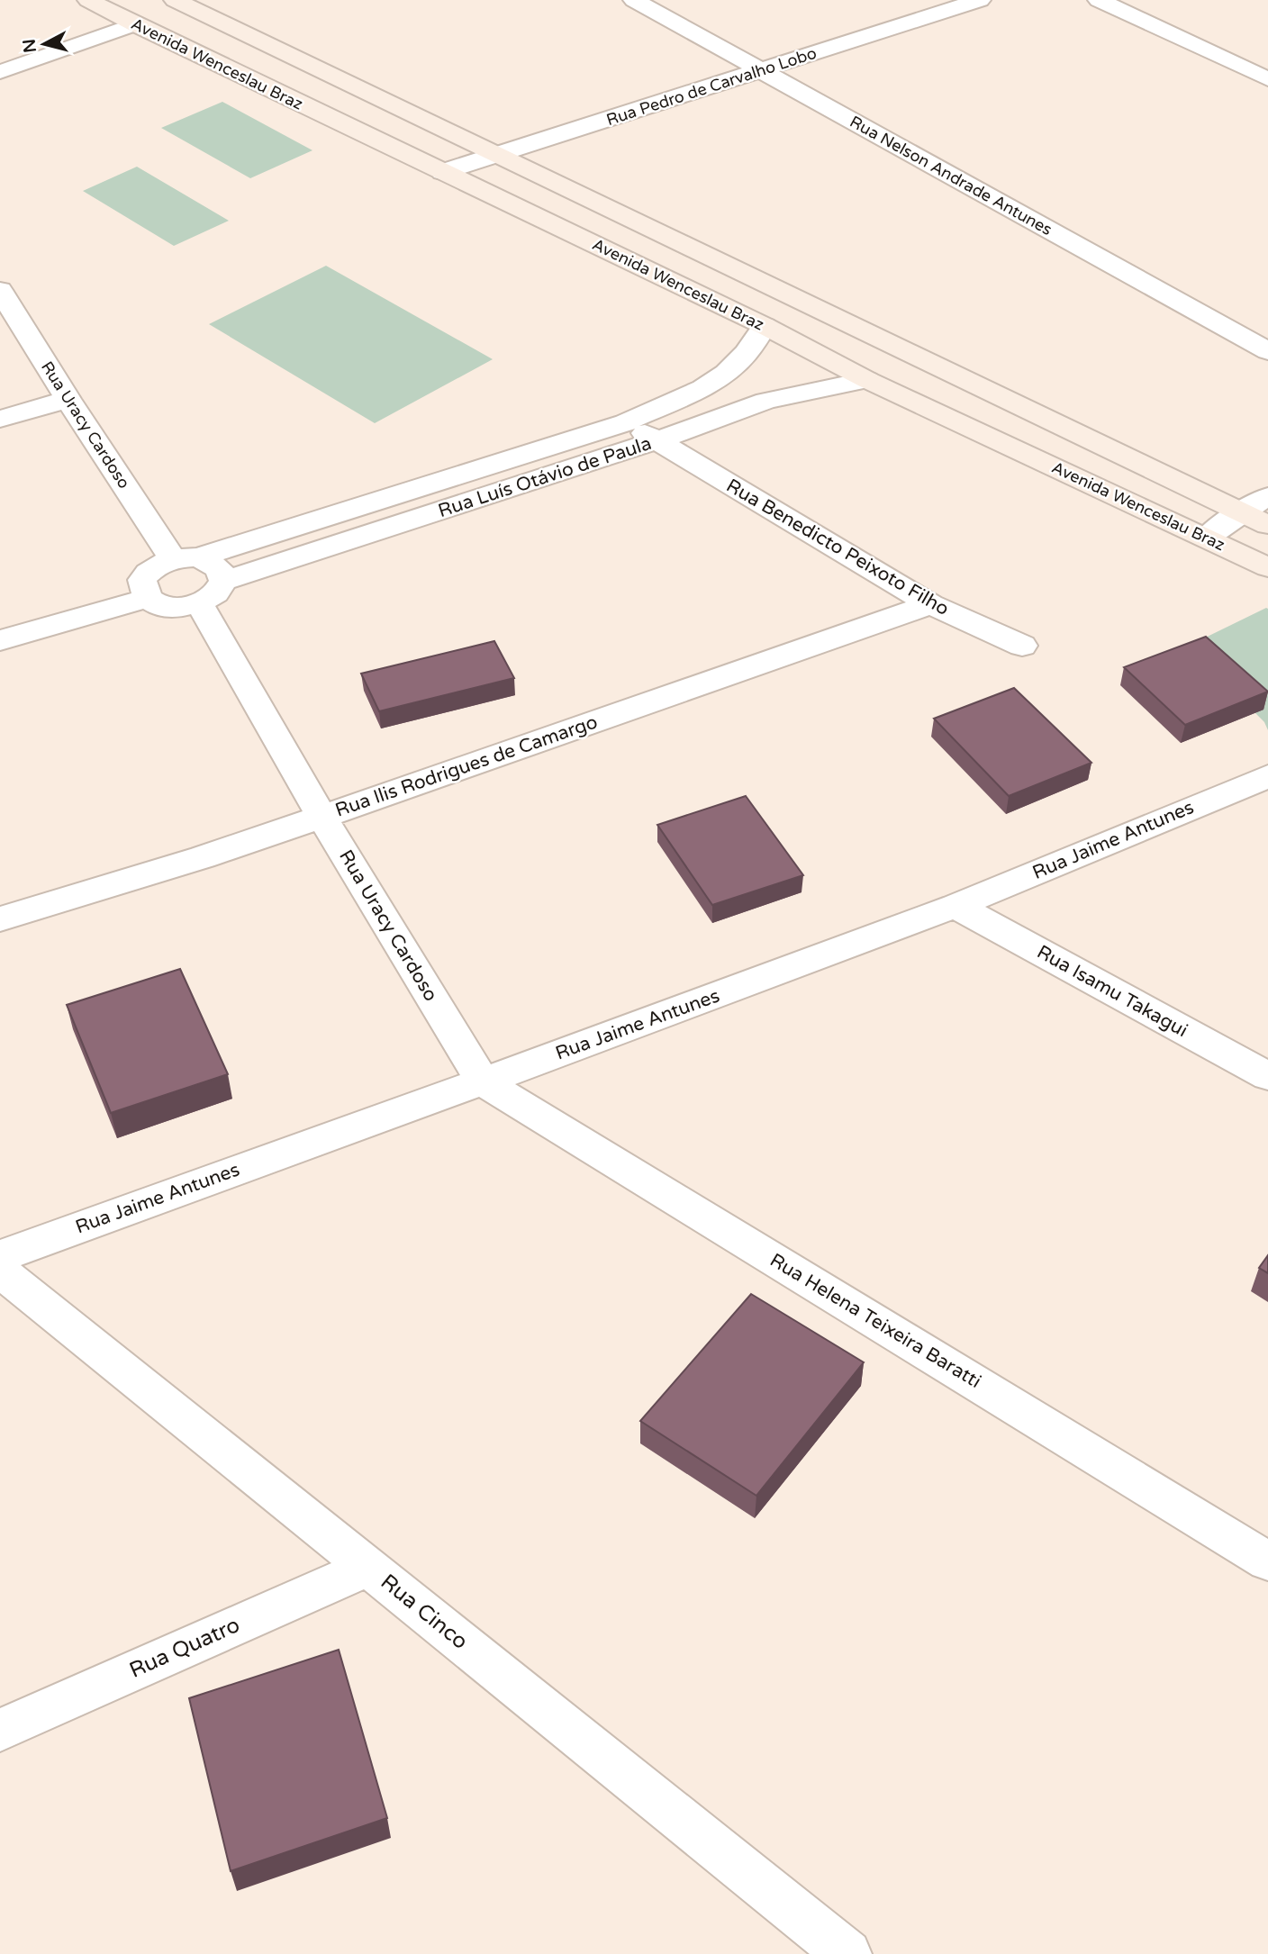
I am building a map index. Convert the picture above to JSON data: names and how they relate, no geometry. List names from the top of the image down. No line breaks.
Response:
{"streets":{"main road":["Avenida Wenceslau Braz"],"street":["Rua Pedro de Carvalho Lobo","Rua Nelson Andrade Antunes","Rua Uracy Cardoso","Rua Luís Otávio de Paula","Rua Benedicto Peixoto Filho","Rua Ilis Rodrigues de Camargo","Rua Jaime Antunes","Rua Isamu Takagui","Rua Helena Teixeira Baratti","Rua Cinco","Rua Quatro"]},"crossings":[["Avenida Wenceslau Braz","Rua Pedro de Carvalho Lobo"],["Avenida Wenceslau Braz","Rua Luís Otávio de Paula"],["Rua Pedro de Carvalho Lobo","Rua Nelson Andrade Antunes"],["Rua Uracy Cardoso","Rua Luís Otávio de Paula"],["Rua Uracy Cardoso","Rua Ilis Rodrigues de Camargo"],["Rua Uracy Cardoso","Rua Jaime Antunes"],["Rua Uracy Cardoso","Rua Helena Teixeira Baratti"],["Rua Luís Otávio de Paula","Rua Benedicto Peixoto Filho"],["Rua Benedicto Peixoto Filho","Rua Ilis Rodrigues de Camargo"],["Rua Jaime Antunes","Rua Isamu Takagui"],["Rua Jaime Antunes","Rua Helena Teixeira Baratti"],["Rua Cinco","Rua Quatro"]],"north":"left"}
